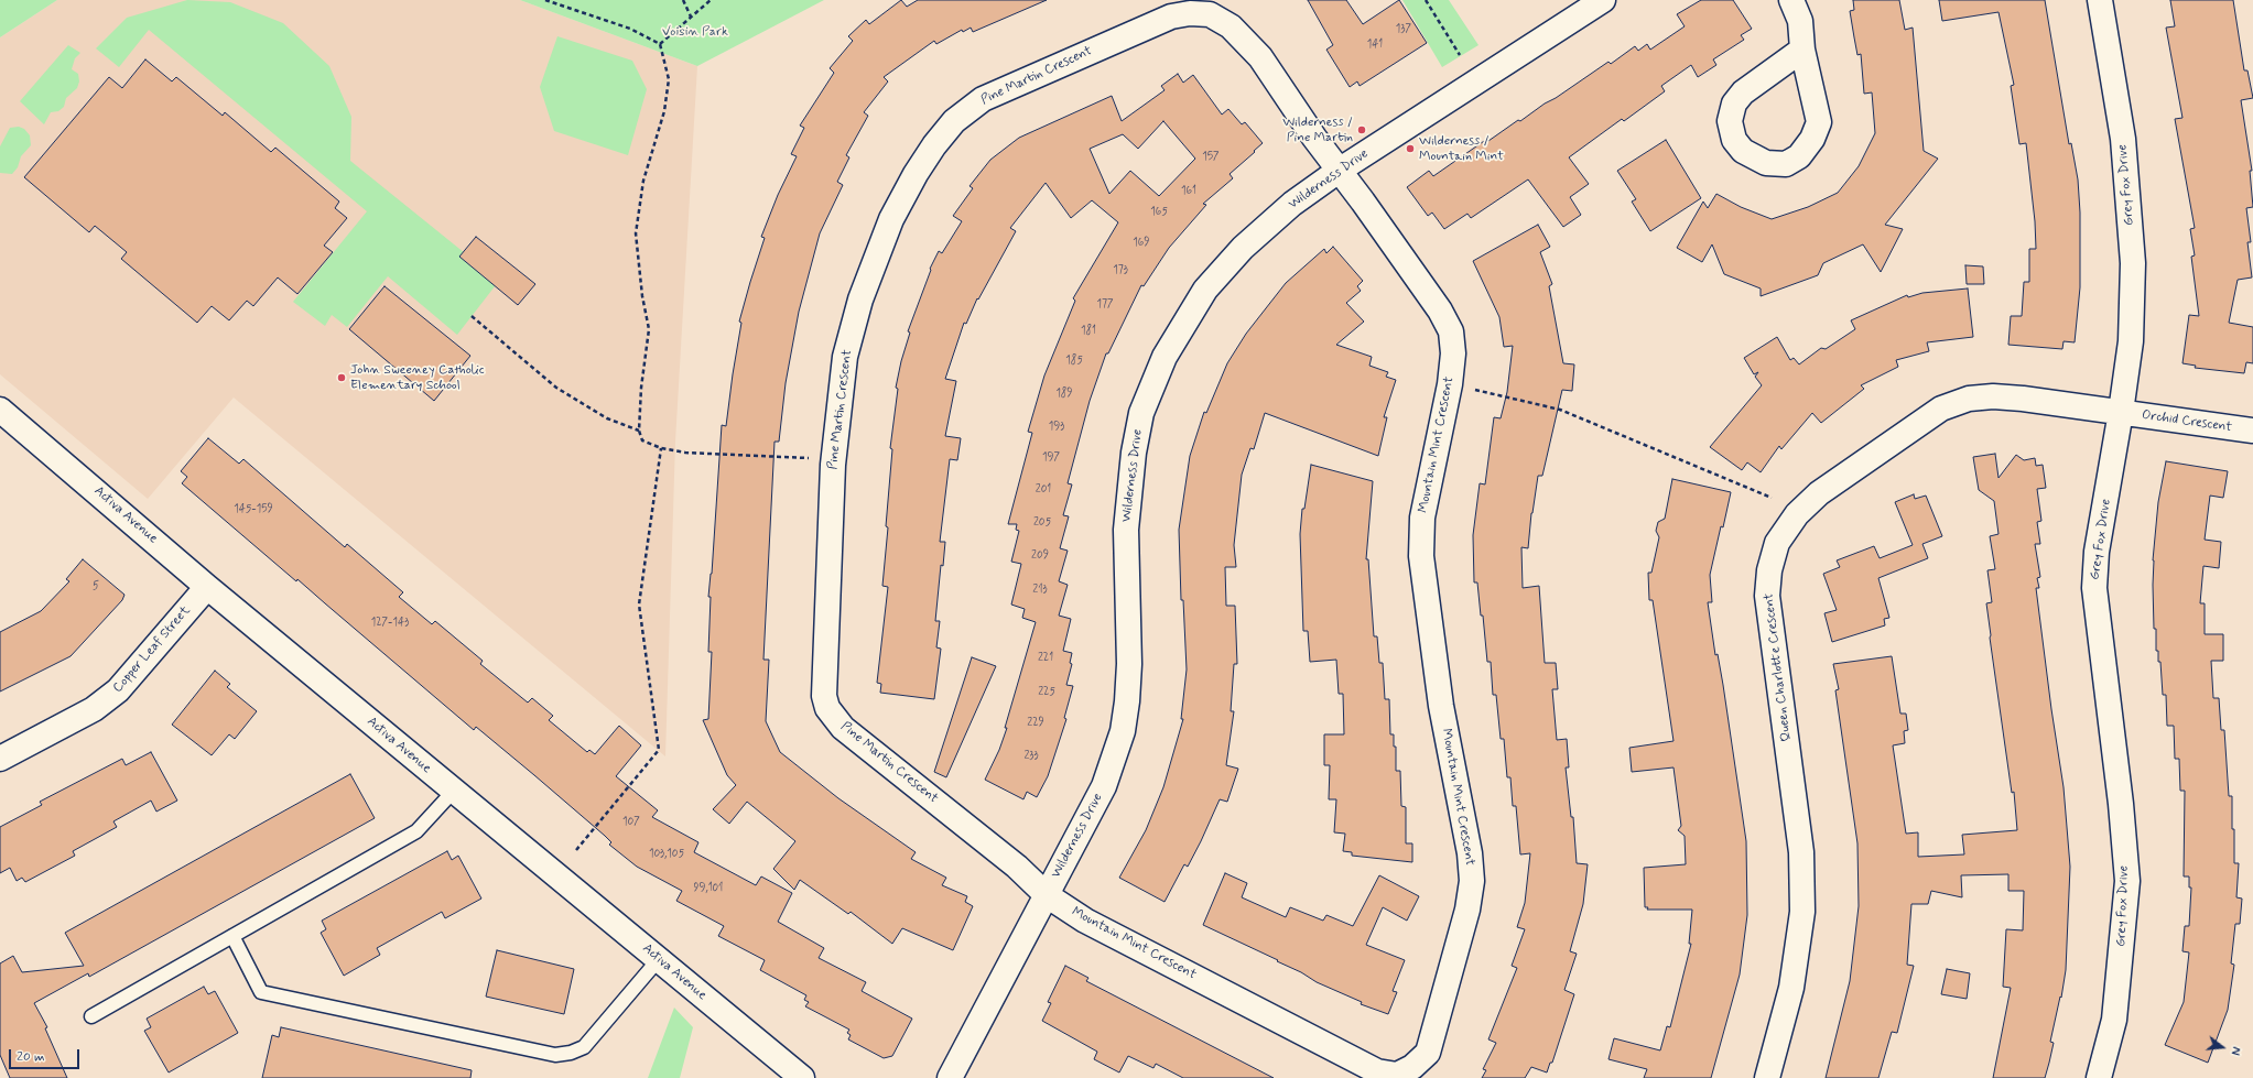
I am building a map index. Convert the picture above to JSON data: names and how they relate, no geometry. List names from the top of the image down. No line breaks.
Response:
{"streets":{"street":["Pine Martin Crescent","Wilderness Drive","Grey Fox Drive","Orchid Crescent","Mountain Mint Crescent","Activa Avenue","Copper Leaf Street","Queen Charlotte Crescent"]},"crossings":[["Pine Martin Crescent","Wilderness Drive"],["Pine Martin Crescent","Mountain Mint Crescent"],["Wilderness Drive","Mountain Mint Crescent"],["Grey Fox Drive","Orchid Crescent"],["Grey Fox Drive","Queen Charlotte Crescent"],["Orchid Crescent","Queen Charlotte Crescent"],["Activa Avenue","Copper Leaf Street"]],"parks":["Voisin Park"],"places":["Wilderness / Pine Martin","Wilderness / Mountain Mint","John Sweeney Catholic Elementary School"],"house_numbers":["137","141","157","161","165","169","173","177","181","185","189","193","197","201","145-159","205","209","5","213","127-143","221","225","229","233","107","103,105","99,101"],"scale_bar":"20 m","north":"right"}
